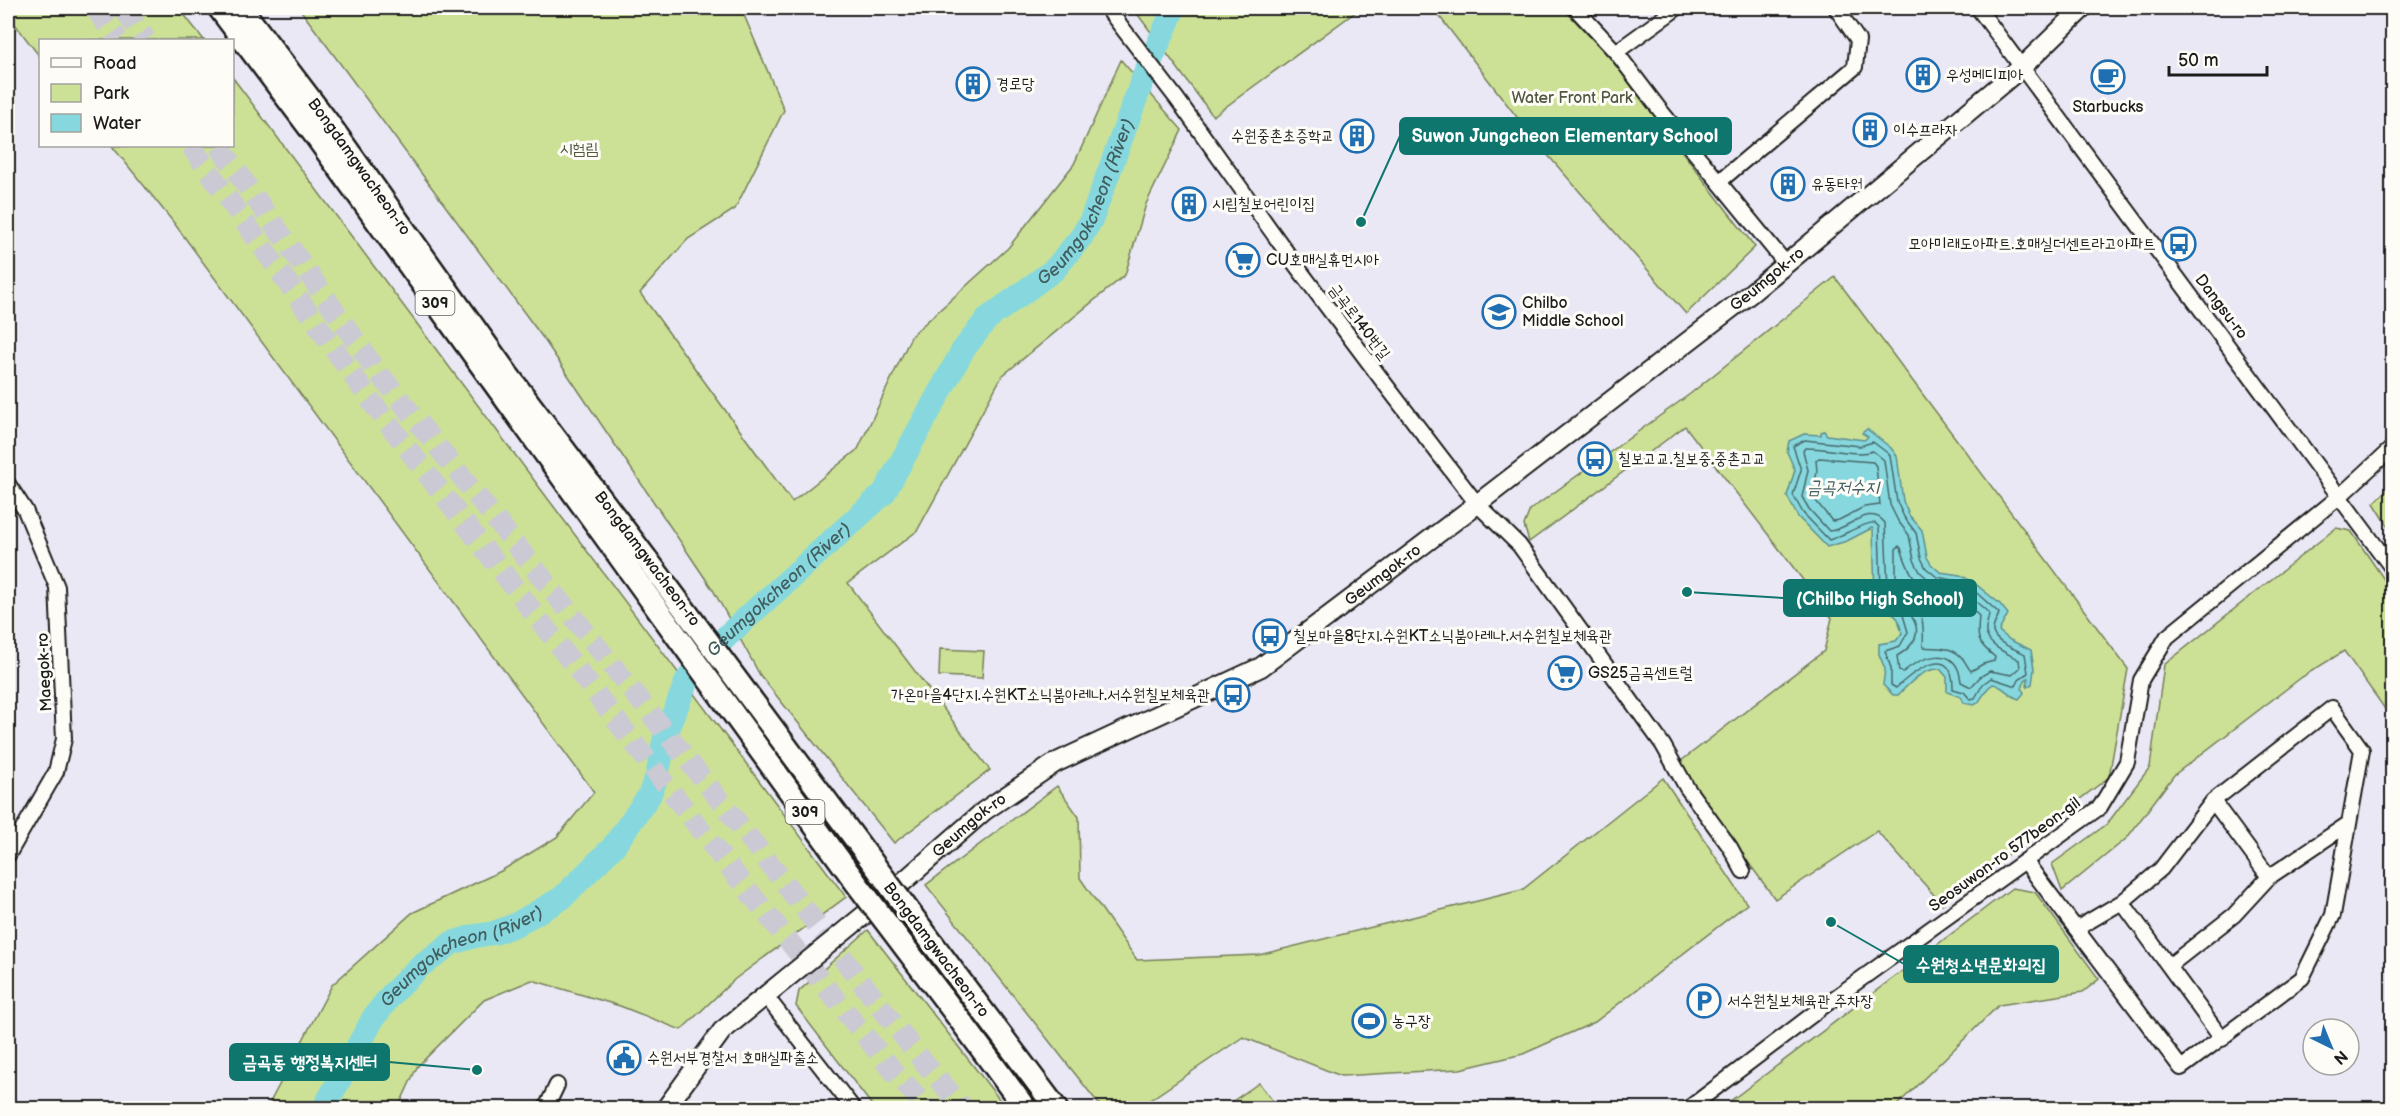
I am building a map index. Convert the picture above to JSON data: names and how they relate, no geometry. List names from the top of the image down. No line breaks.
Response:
{"streets":{"highway":["Bongdamgwacheon-ro","309"],"main road":["Geumgok-ro"],"street":["Dangsu-ro","금곡로140번길","Maegok-ro","Seosuwon-ro 577beon-gil"]},"crossings":[["Geumgok-ro","Dangsu-ro"],["Geumgok-ro","금곡로140번길"],["Dangsu-ro","Seosuwon-ro 577beon-gil"]],"water":["Geumgokcheon (River)","금곡저수지"],"parks":["Water Front Park","시험림"],"places":{"building":["우성메디피아","경로당","이수프라자","수원중촌초증학교","유동타워","시립칠보어린이집"],"cafe":["Starbucks"],"other":["Suwon Jungcheon Elementary School","(Chilbo High School)","수원청소년문화의집","금곡동 행정복지센터"],"bus stop":["모아미래도아파트.호매실더센트라고아파트","칠보고교.칠보중.중촌고교","칠보마을8단지.수원KT소닉붐아레나.서수원칠보체육관","가온마을4단지.수원KT소닉붐아레나.서수원칠보체육관"],"supermarket":["CU호매실휴먼시아","GS25금곡센트럴"],"school or university":["Chilbo Middle School"],"parking":["서수원칠보체육관 주차장"],"sports":["농구장"],"public building":["수원서부경찰서 호매실파출소"]},"legend":["Road","Park","Water"],"scale_bar":"50 m","north":"bottom right"}
